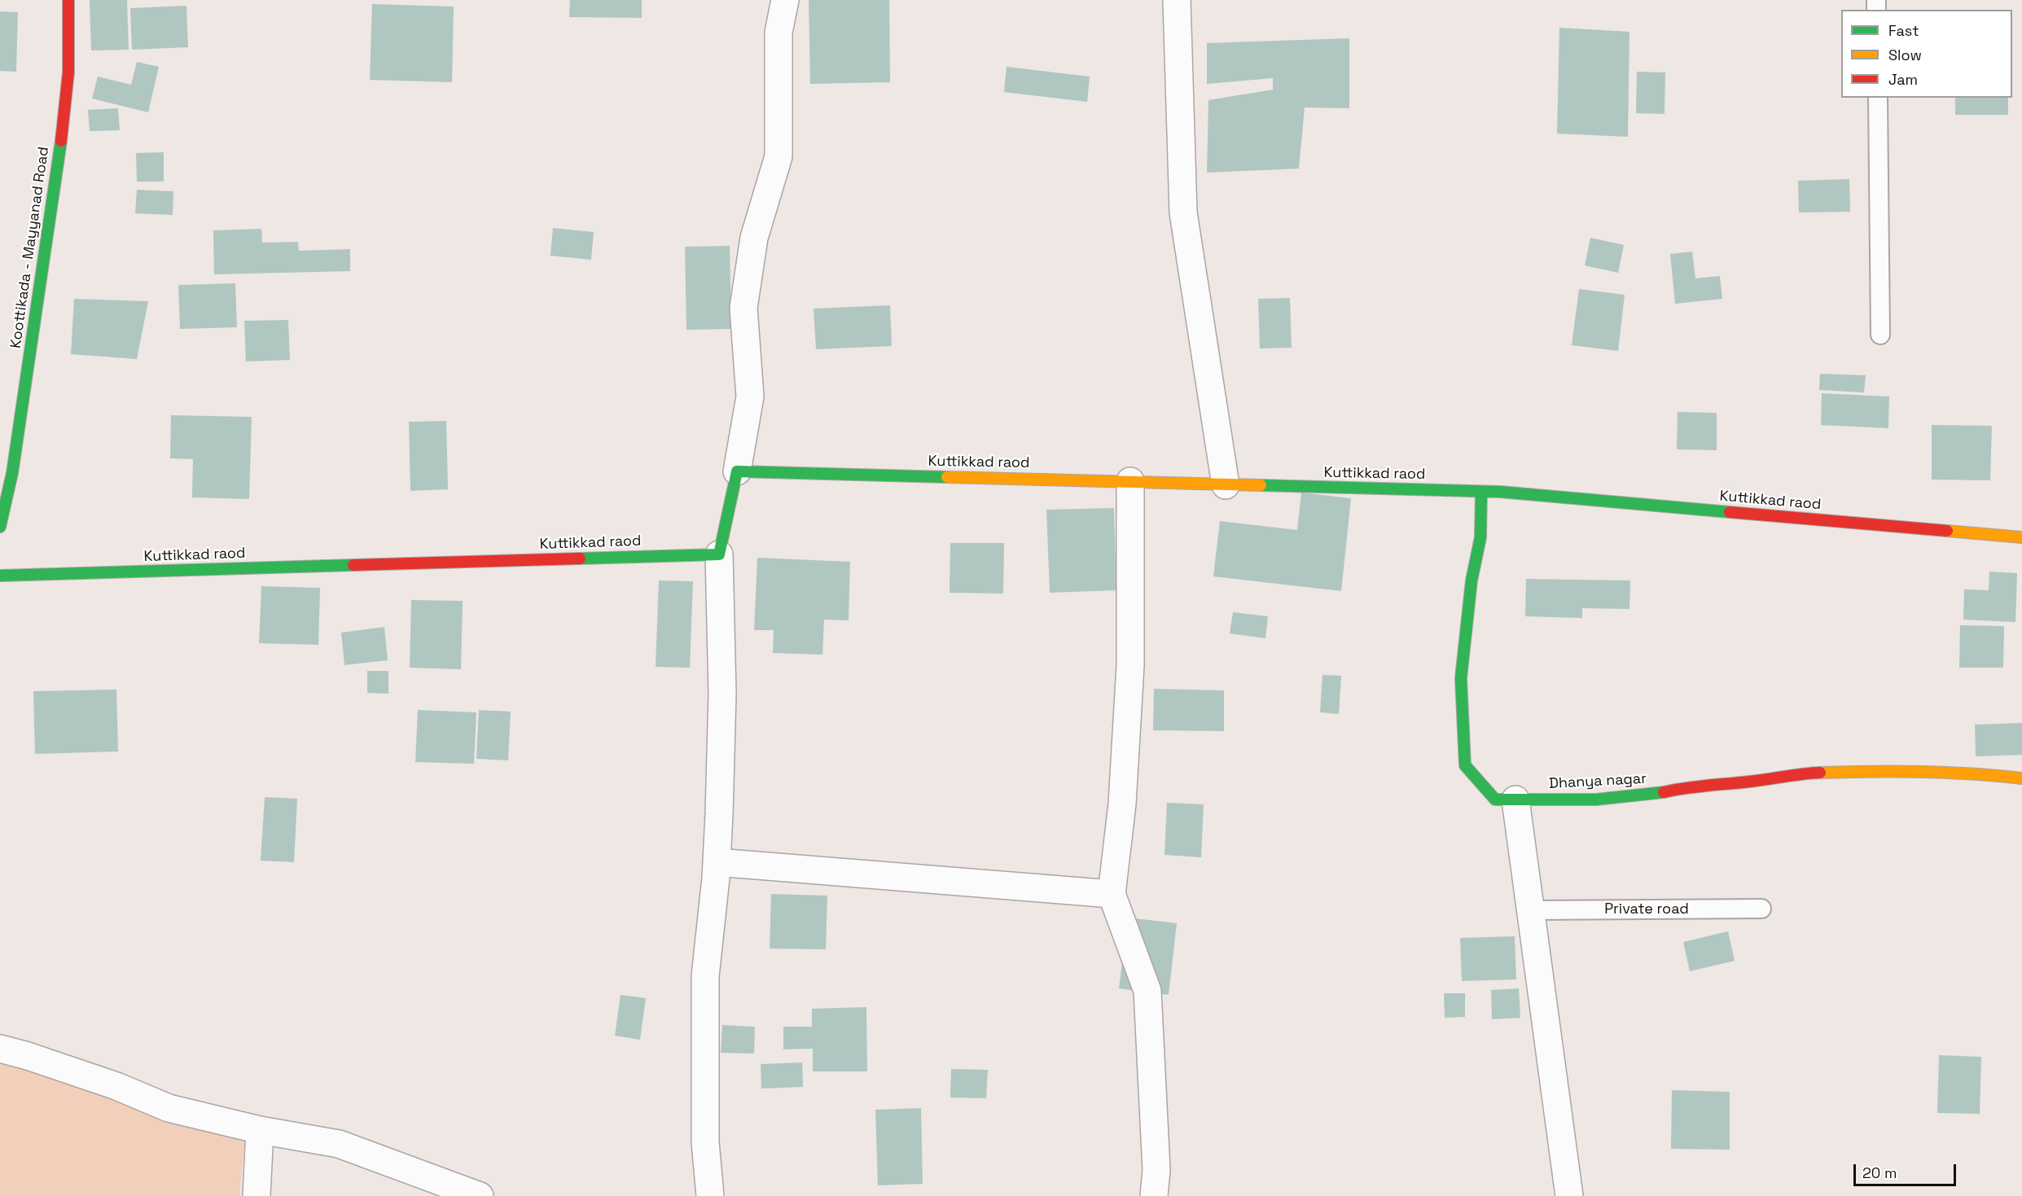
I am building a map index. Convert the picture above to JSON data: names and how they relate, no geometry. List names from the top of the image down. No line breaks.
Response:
{"streets":{"street":["Koottikada - Mayyanad Road","Kuttikkad raod","Dhanya nagar"],"lane":["Private road"]},"crossings":[["Kuttikkad raod","Dhanya nagar"]],"legend":["Fast","Slow","Jam"],"scale_bar":"20 m"}
